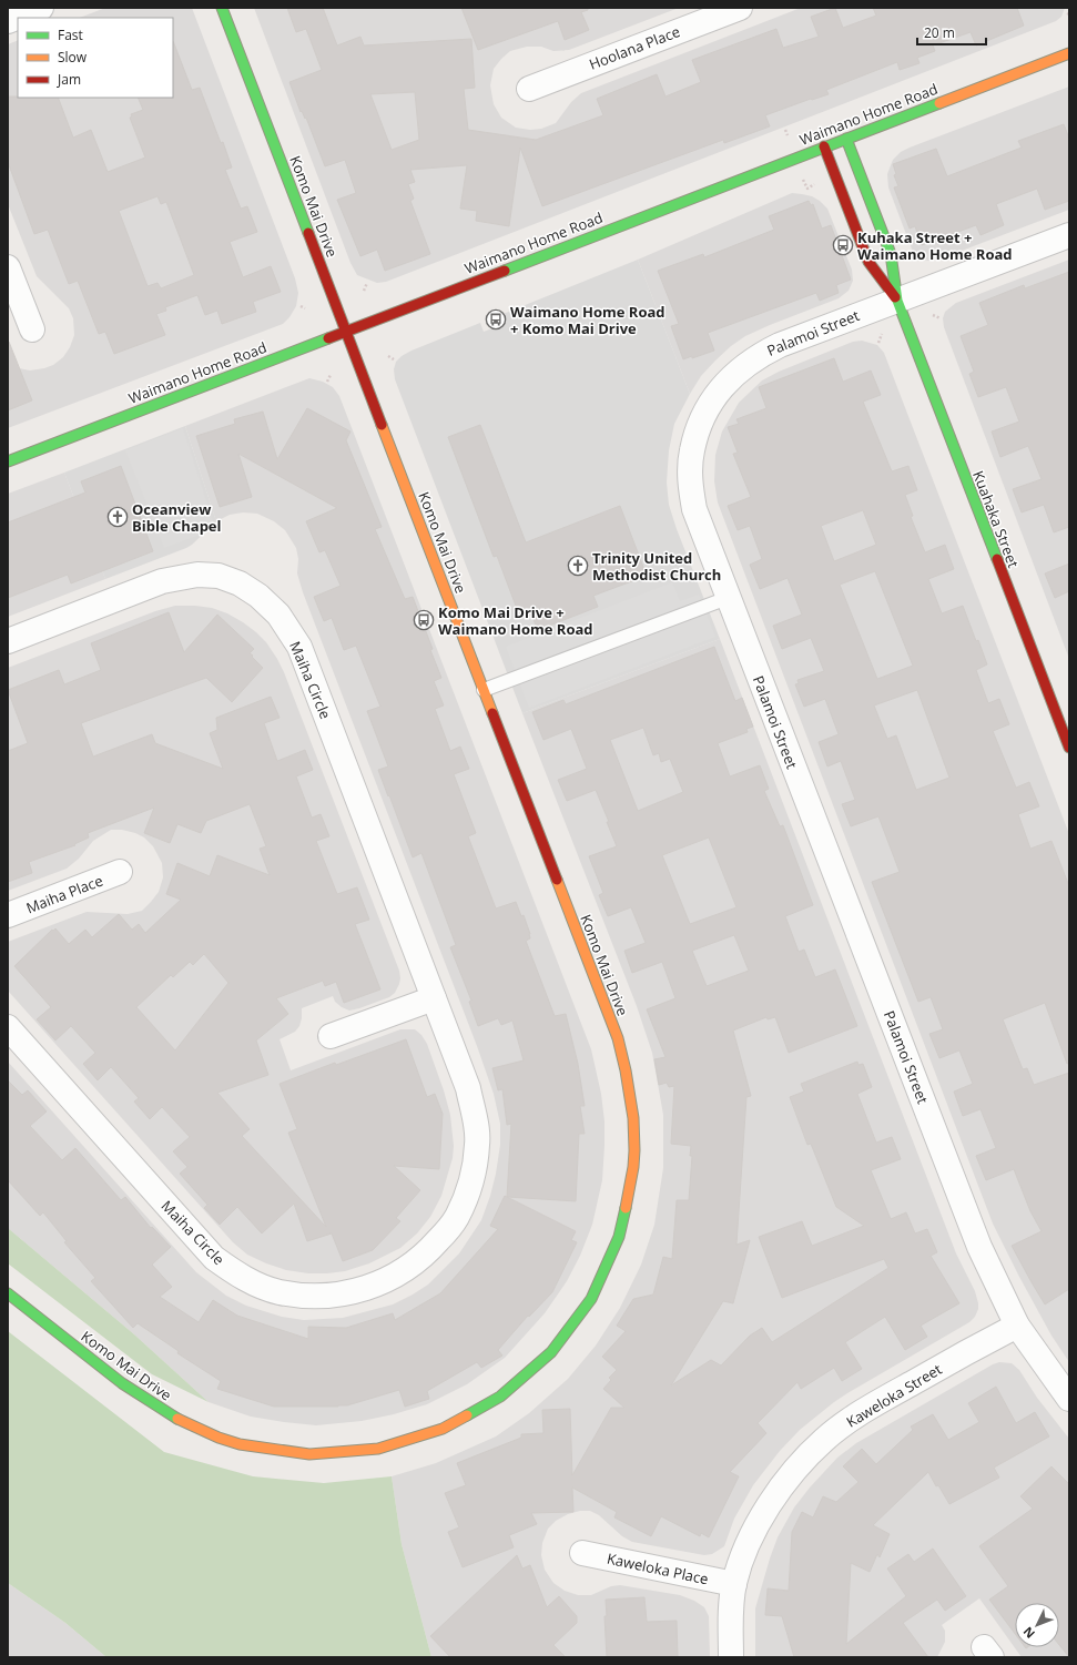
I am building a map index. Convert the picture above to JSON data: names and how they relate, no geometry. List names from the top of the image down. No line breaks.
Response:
{"streets":{"main road":["Waimano Home Road","Komo Mai Drive","Kuahaka Street"],"street":["Hoolana Place","Palamoi Street","Maiha Circle","Maiha Place","Kaweloka Street","Kaweloka Place"]},"crossings":[["Waimano Home Road","Komo Mai Drive"],["Waimano Home Road","Kuahaka Street"],["Palamoi Street","Kuahaka Street"],["Palamoi Street","Kaweloka Street"],["Kaweloka Street","Kaweloka Place"]],"places":{"bus stop":["Kuhaka Street + Waimano Home Road","Waimano Home Road + Komo Mai Drive","Komo Mai Drive + Waimano Home Road"],"church":["Oceanview Bible Chapel","Trinity United Methodist Church"]},"legend":["Fast","Slow","Jam"],"scale_bar":"20 m","north":"bottom left"}
